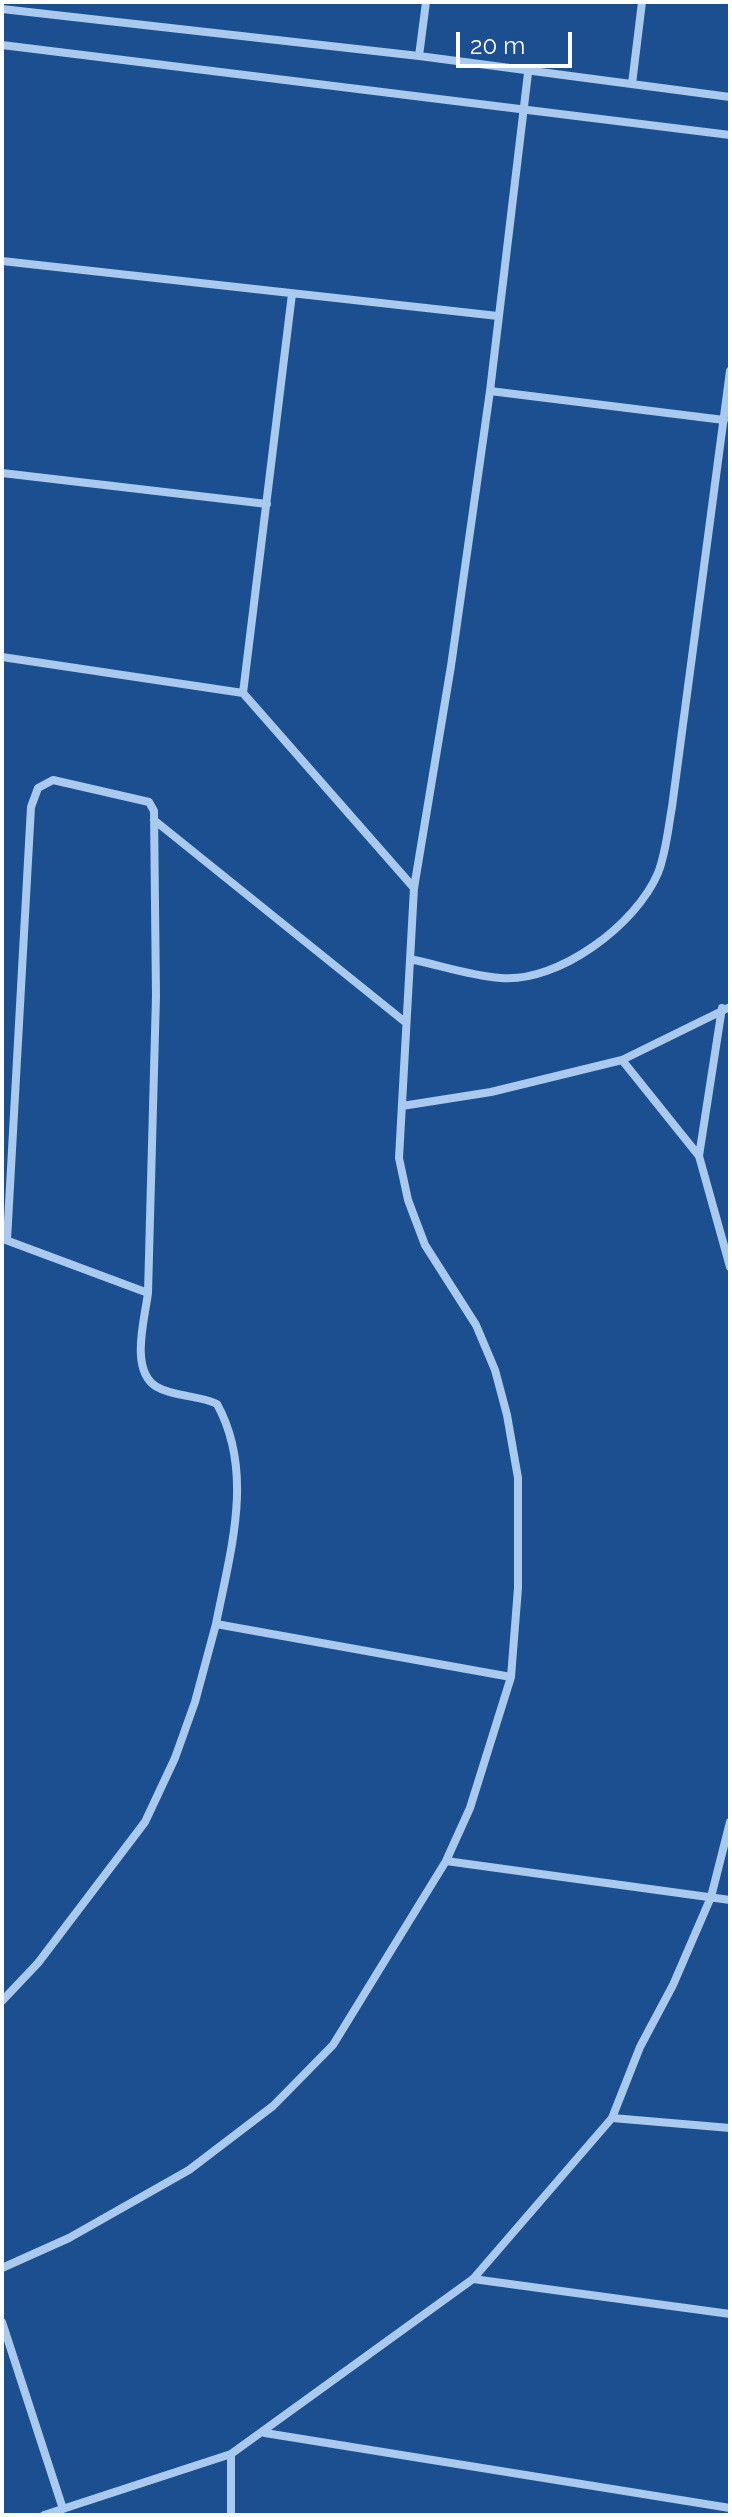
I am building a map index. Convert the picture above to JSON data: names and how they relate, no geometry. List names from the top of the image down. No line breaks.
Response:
{"scale_bar":"20 m"}
